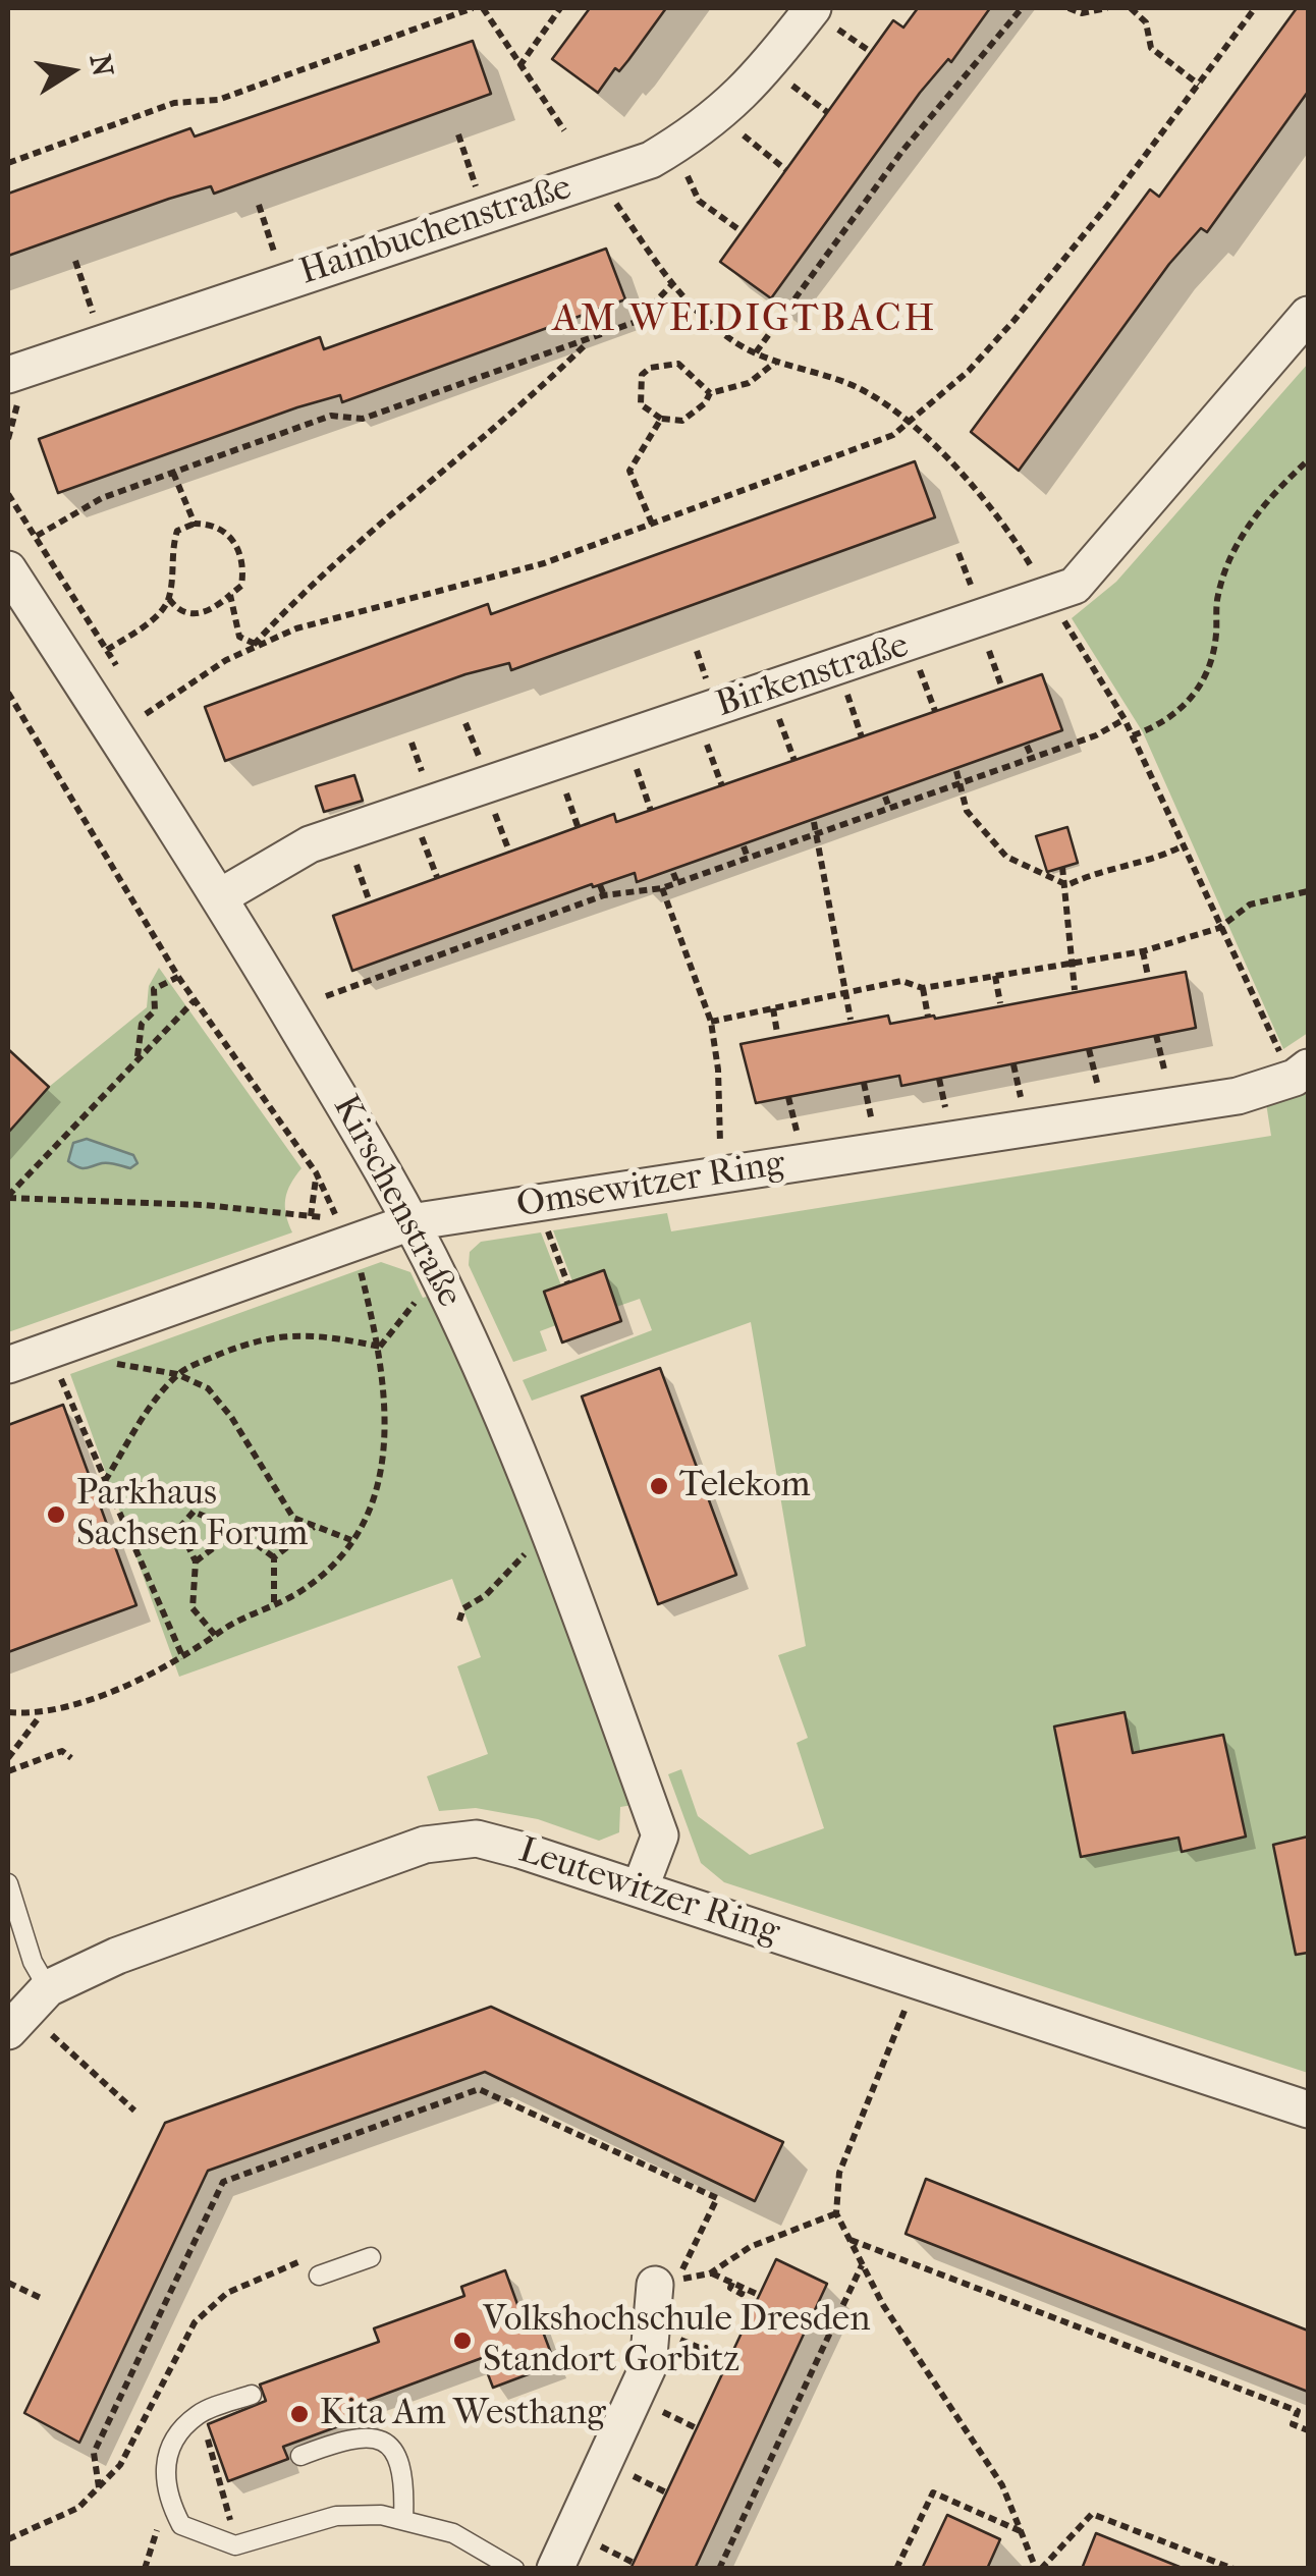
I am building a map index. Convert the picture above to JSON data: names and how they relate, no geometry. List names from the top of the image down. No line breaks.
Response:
{"streets":{"street":["Hainbuchenstraße","Birkenstraße","Omsewitzer Ring","Kirschenstraße","Leutewitzer Ring"]},"crossings":[["Birkenstraße","Kirschenstraße"],["Omsewitzer Ring","Kirschenstraße"],["Kirschenstraße","Leutewitzer Ring"]],"districts":["AM WEIDIGTBACH"],"places":["Telekom","Parkhaus Sachsen Forum","Volkshochschule Dresden Standort Gorbitz","Kita Am Westhang"],"north":"right"}
